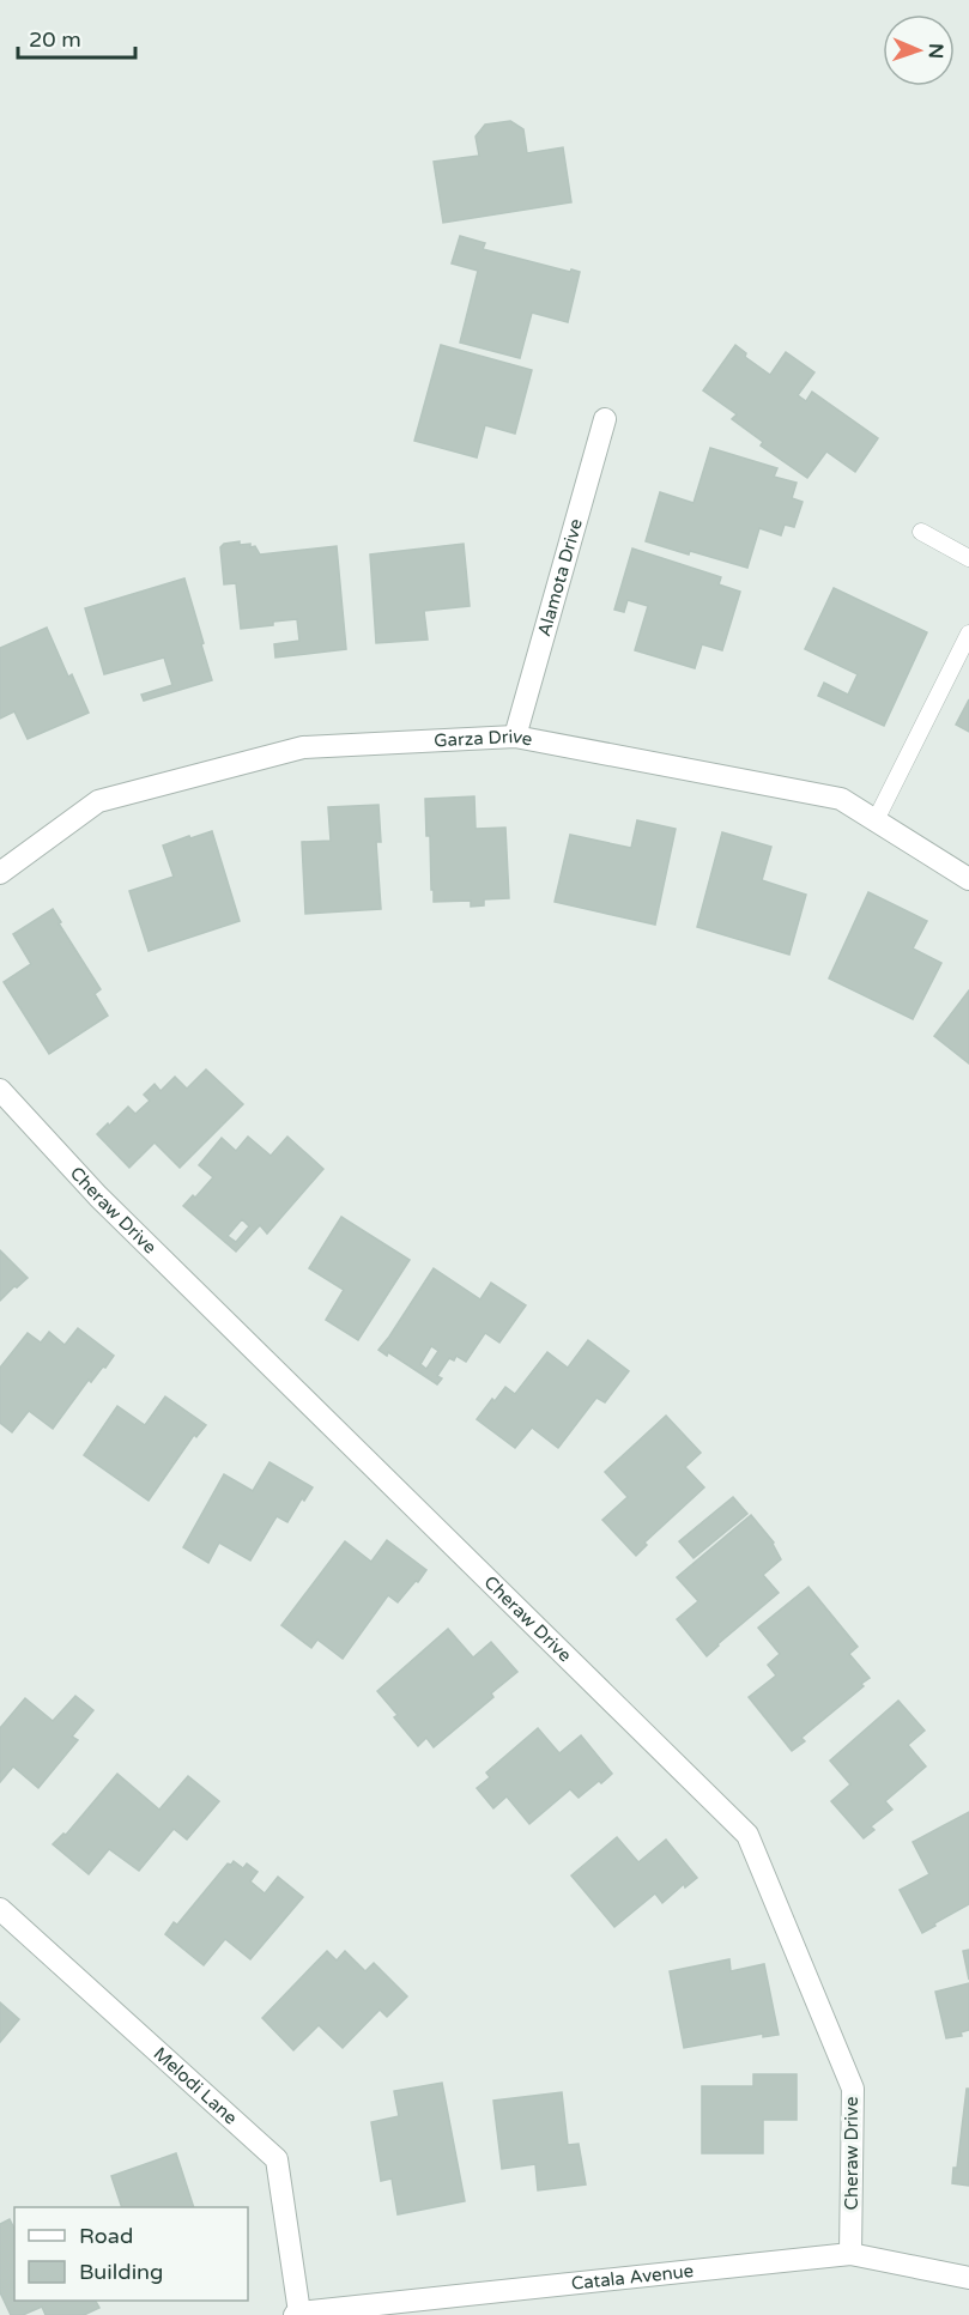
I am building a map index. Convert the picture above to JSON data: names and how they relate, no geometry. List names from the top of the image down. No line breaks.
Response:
{"streets":{"street":["Alamota Drive","Garza Drive","Cheraw Drive","Melodi Lane","Catala Avenue"]},"crossings":[["Alamota Drive","Garza Drive"],["Cheraw Drive","Catala Avenue"],["Melodi Lane","Catala Avenue"]],"legend":["Road","Building"],"scale_bar":"20 m","north":"right"}
